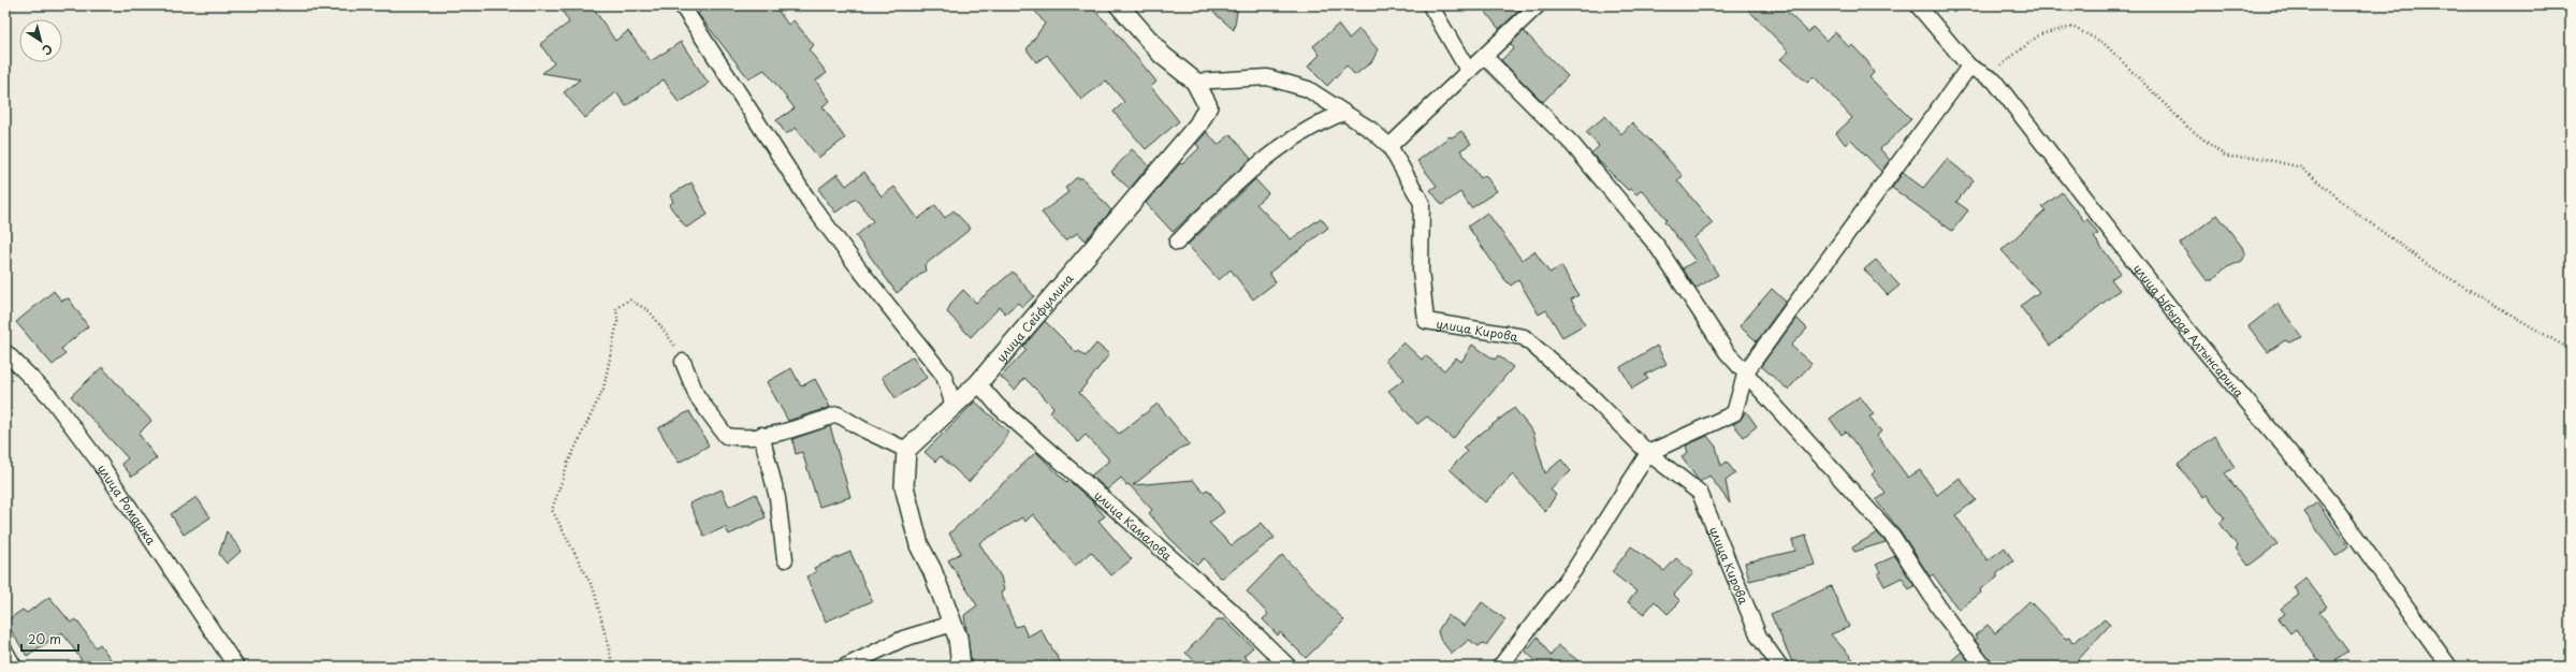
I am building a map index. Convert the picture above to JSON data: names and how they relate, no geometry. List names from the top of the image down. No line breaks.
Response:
{"streets":{"street":["улица Сейфуллина","улица Кирова","улица Ыбырая Алтынсарина","улица Ромашка","улица Камалова"]},"crossings":[["улица Сейфуллина","улица Кирова"],["улица Сейфуллина","улица Камалова"]],"scale_bar":"20 m","north":"bottom right"}
